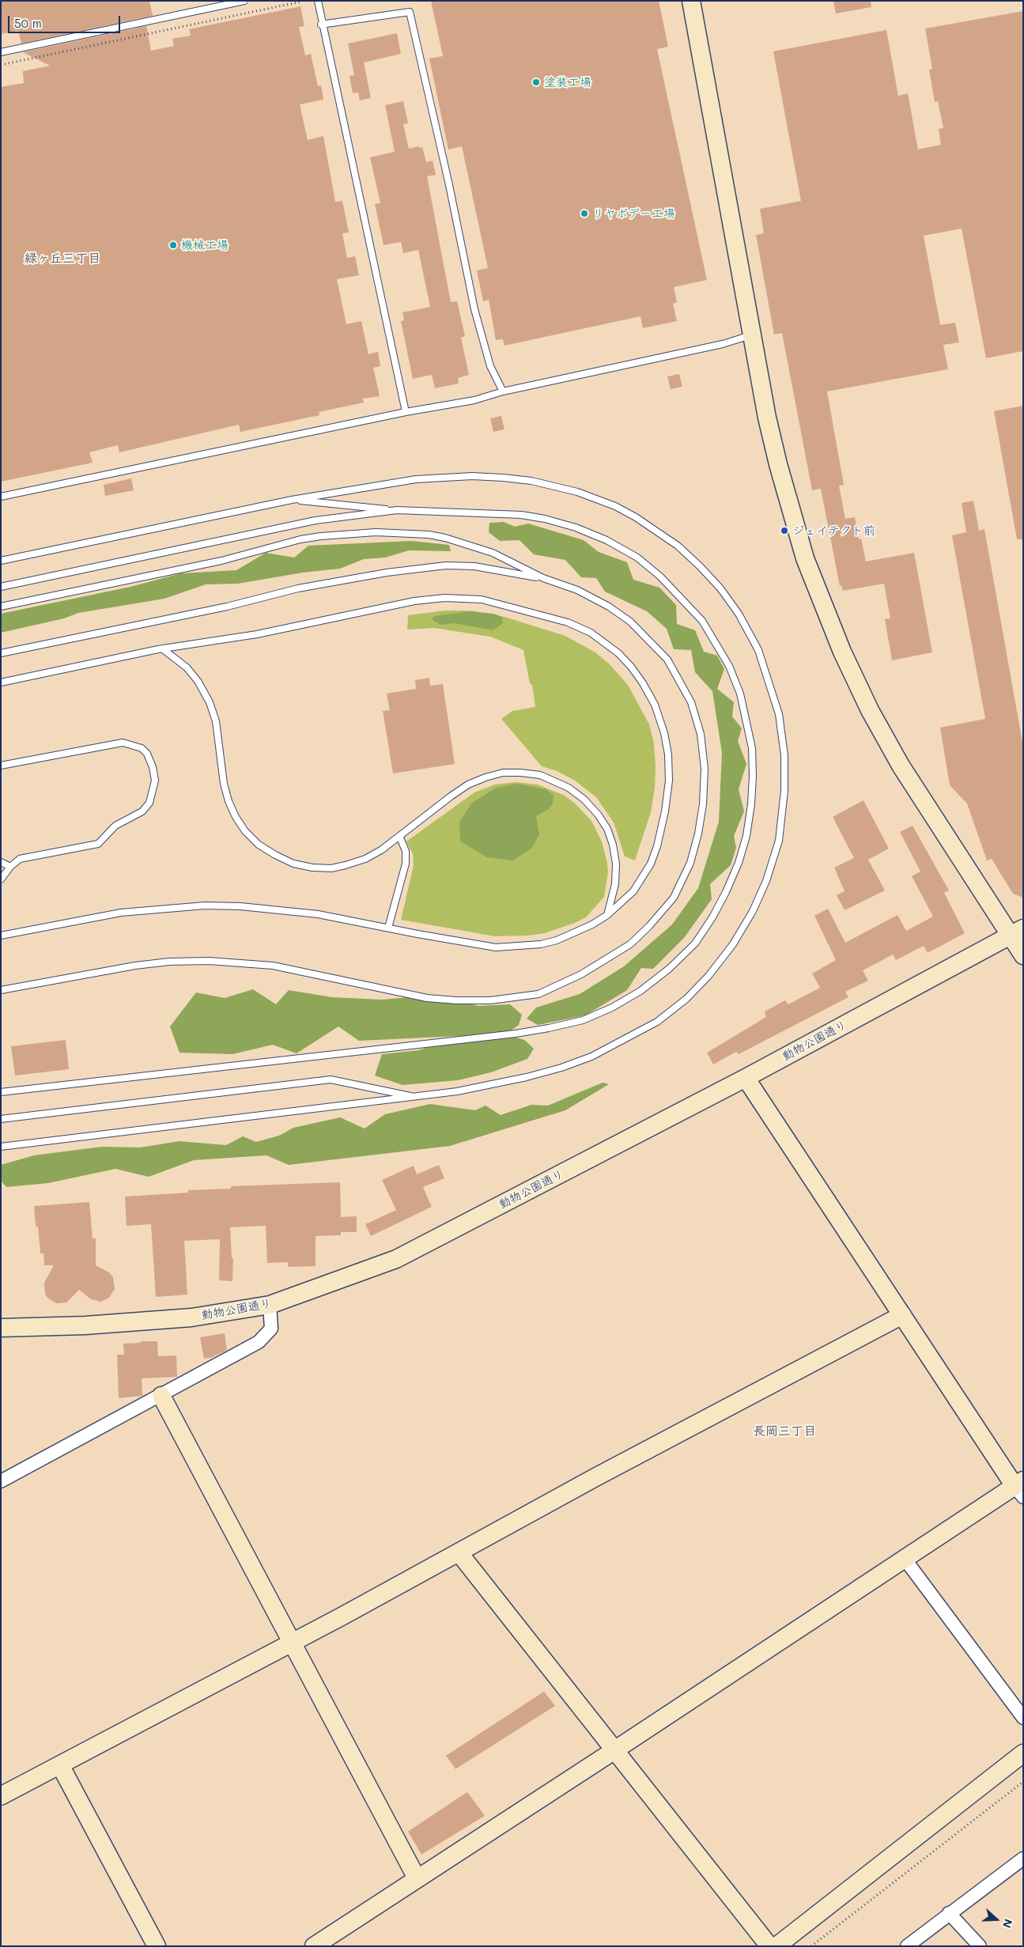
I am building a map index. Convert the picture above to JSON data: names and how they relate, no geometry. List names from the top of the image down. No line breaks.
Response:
{"streets":{"street":["動物公園通り"]},"districts":["緑ヶ丘三丁目","長岡三丁目"],"places":["塗装工場","リヤボデー工場","機械工場","ジェイテクト前"],"scale_bar":"50 m","north":"right"}
